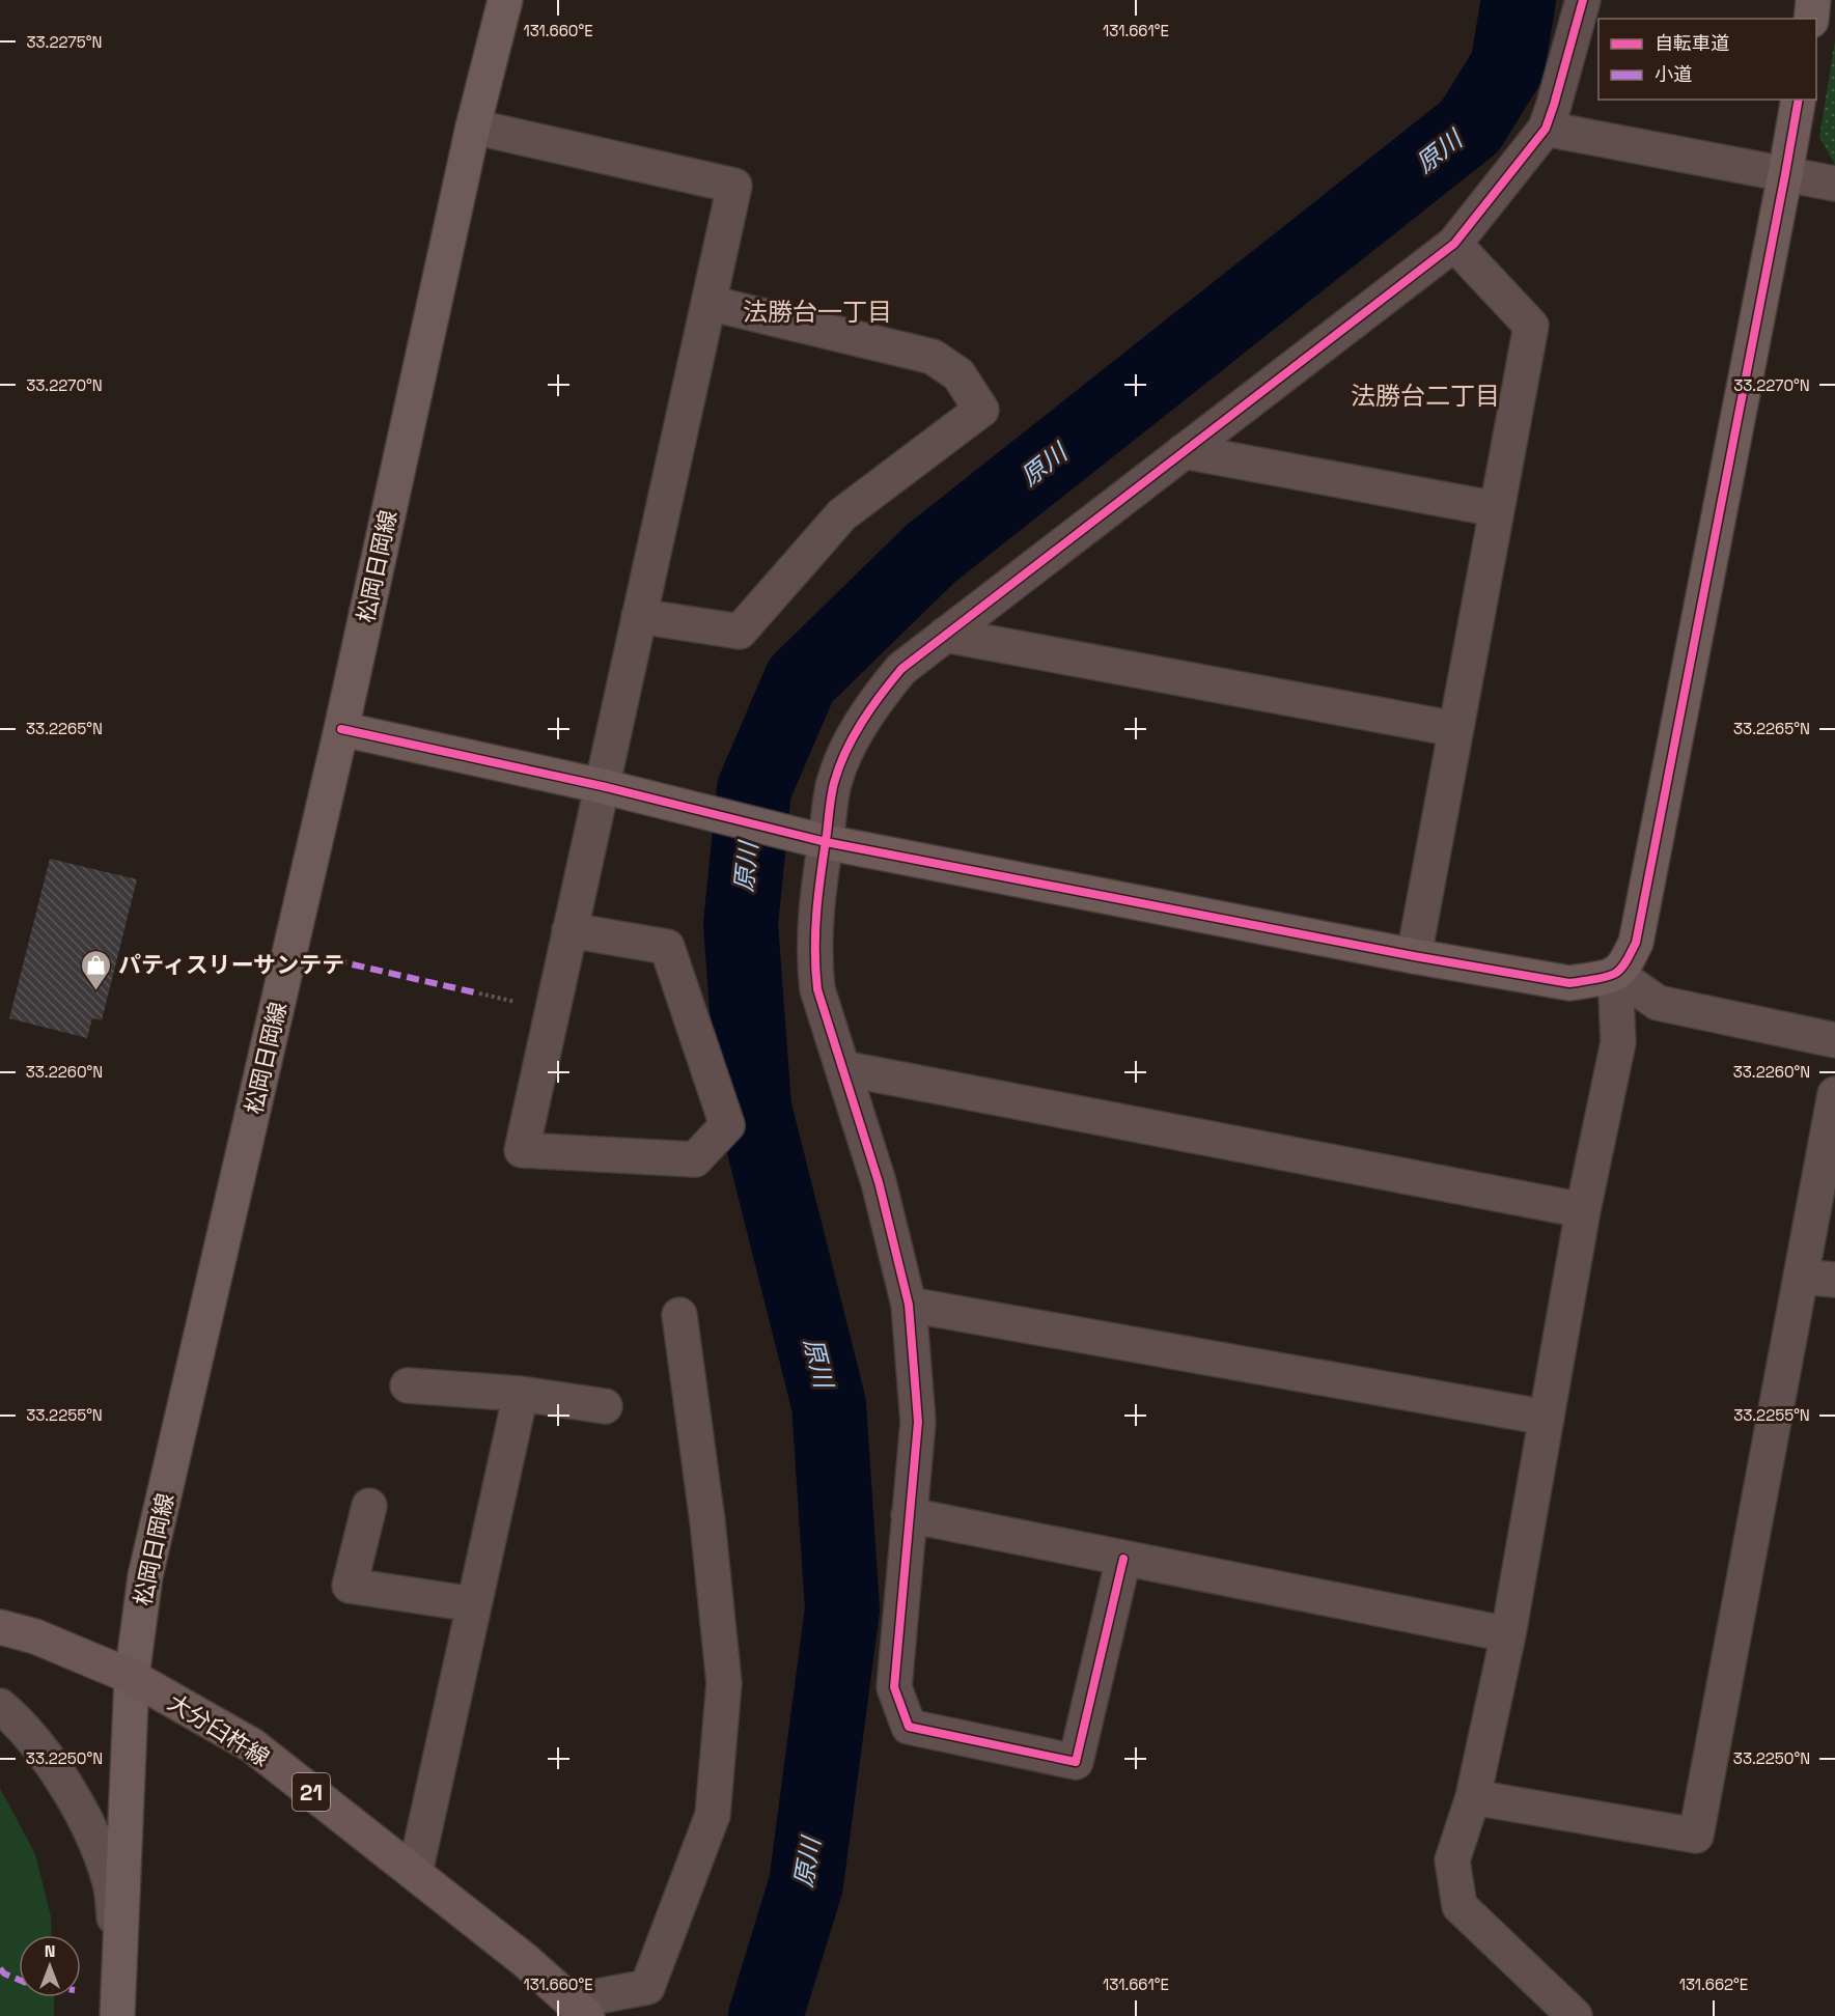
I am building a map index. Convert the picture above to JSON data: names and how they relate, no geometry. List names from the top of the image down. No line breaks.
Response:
{"streets":{"main road":["大分臼杵線","21"],"street":["松岡日岡線"]},"crossings":[["松岡日岡線","大分臼杵線"]],"districts":["法勝台一丁目","法勝台二丁目"],"water":["原川"],"places":{"shop":["パティスリーサンテテ"]},"legend":["自転車道","小道"],"north":"top","coordinates":["131.660°E","131.661°E","33.2275°N","33.2270°N","33.2265°N","33.2260°N","33.2255°N","33.2250°N","131.662°E"]}
